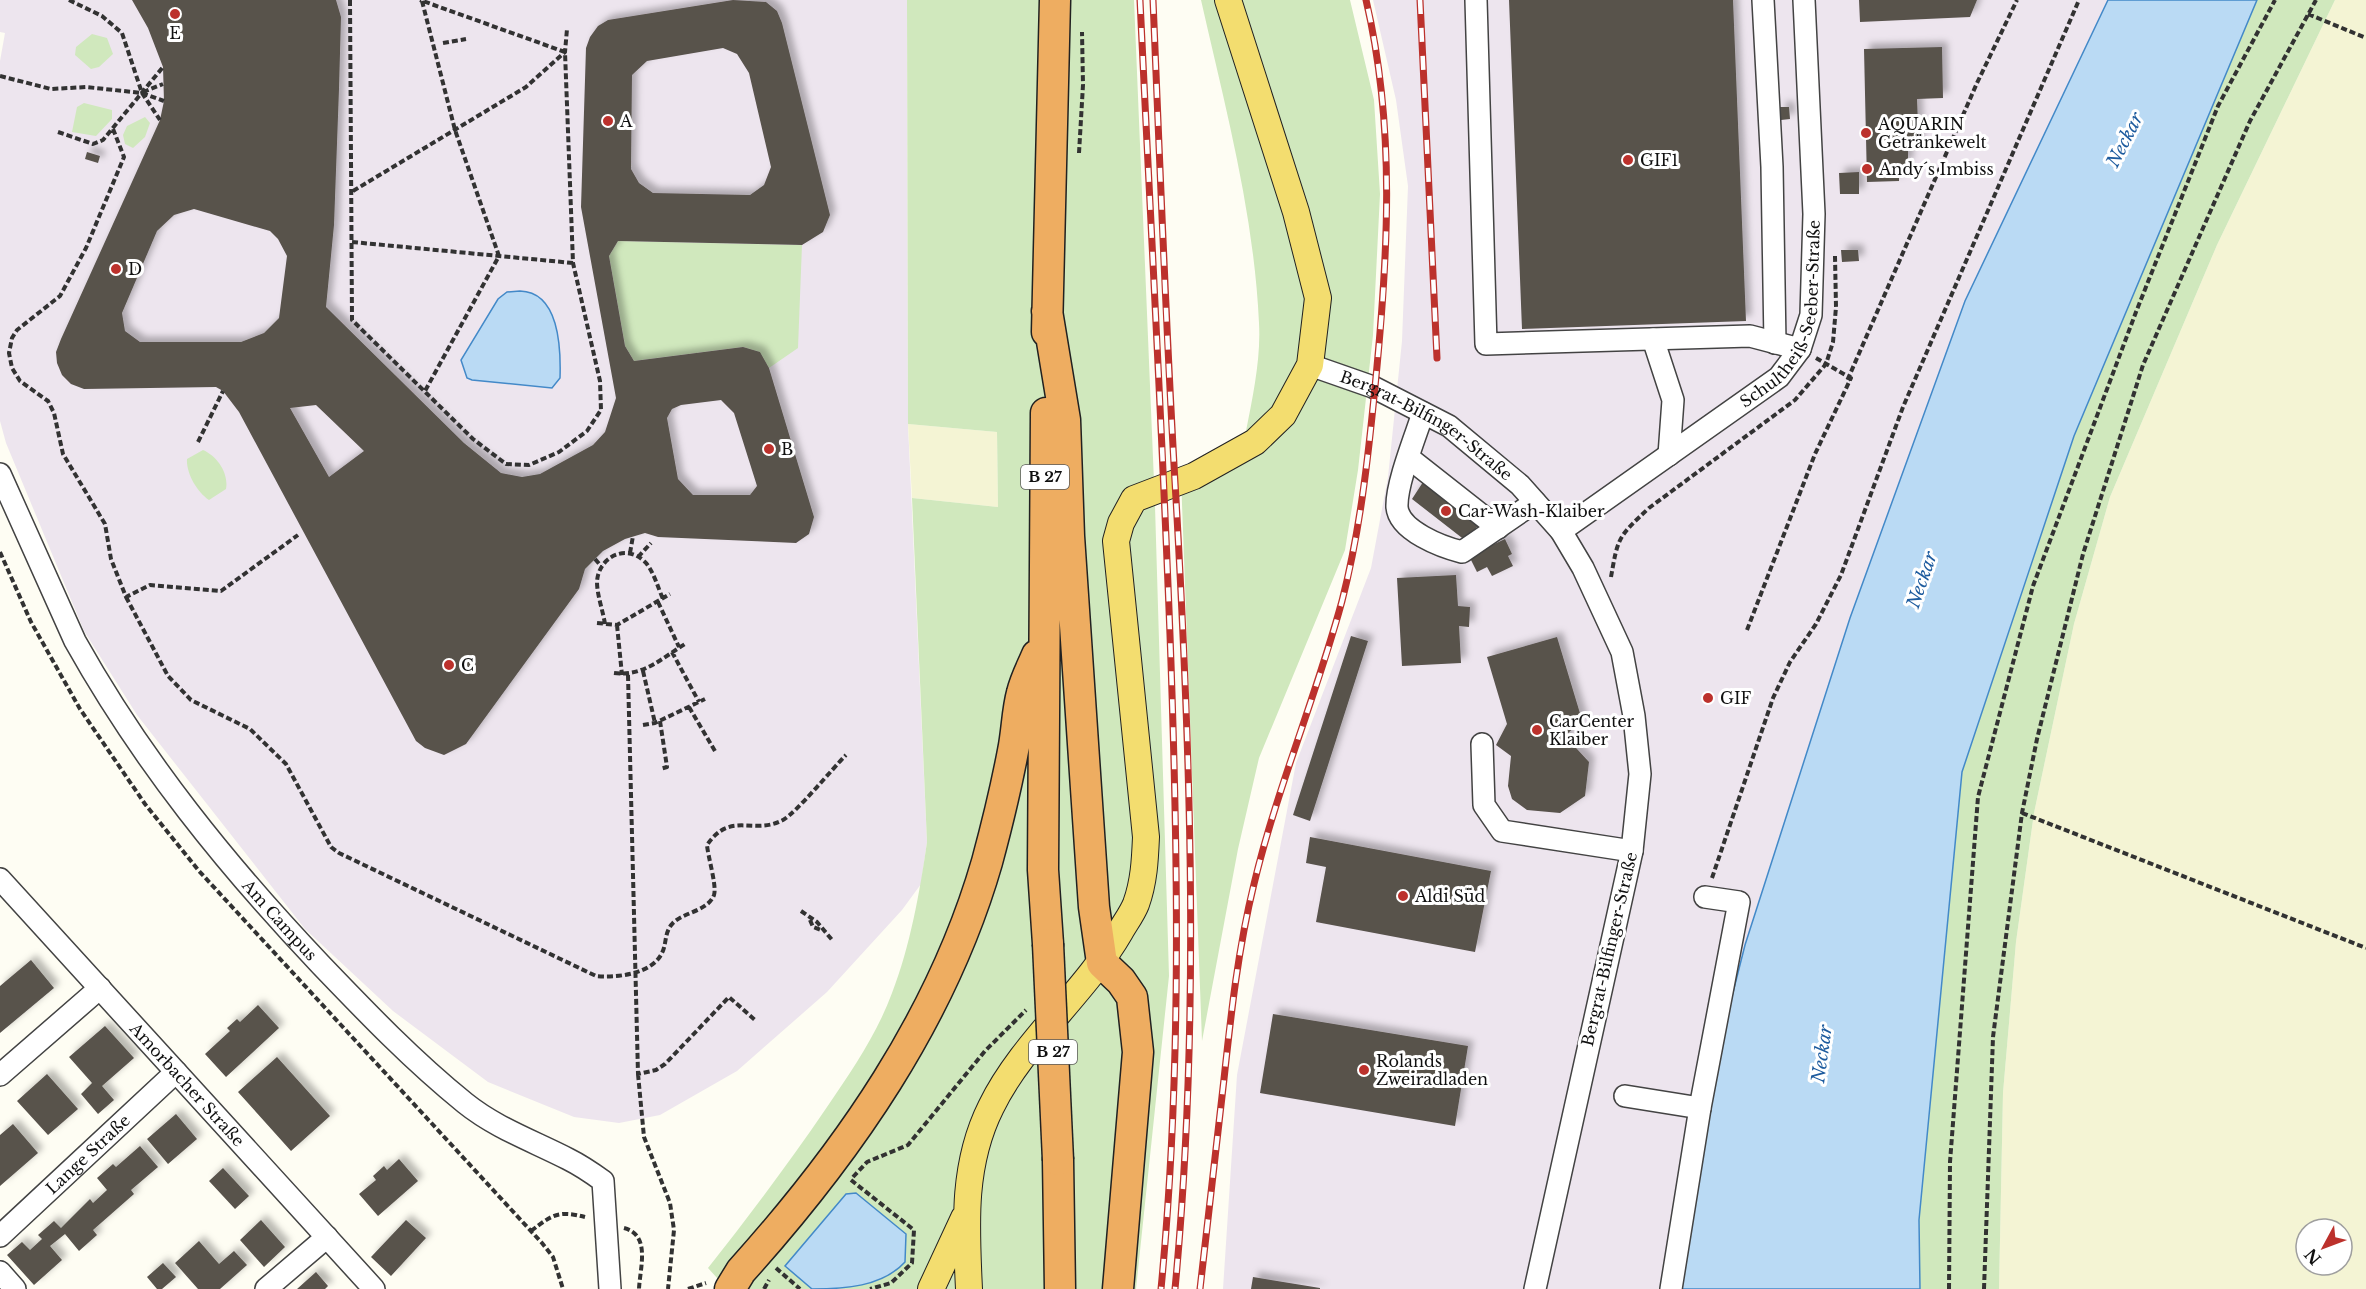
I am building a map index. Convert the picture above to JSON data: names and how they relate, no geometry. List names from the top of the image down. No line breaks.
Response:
{"streets":{"highway":["B 27"],"street":["Schultheiß-Seeber-Straße","Bergrat-Bilfinger-Straße","Am Campus","Amorbacher Straße","Lange Straße"]},"crossings":[["Schultheiß-Seeber-Straße","Bergrat-Bilfinger-Straße"],["Amorbacher Straße","Lange Straße"]],"water":["Neckar"],"places":["E","A","AQUARIN Getränkewelt","GIF1","Andy´s Imbiss","D","B","Car-Wash-Klaiber","C","GIF","CarCenter Klaiber","Aldi Süd","Rolands Zweiradladen"],"north":"bottom left"}
